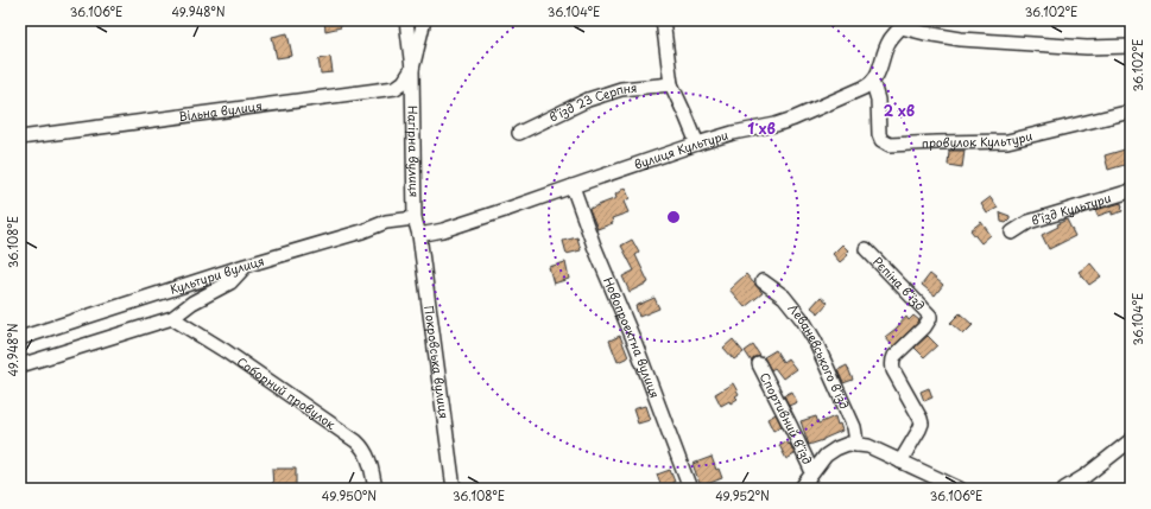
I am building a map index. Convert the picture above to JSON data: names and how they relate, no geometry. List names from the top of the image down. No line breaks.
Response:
{"streets":{"street":["в’їзд 23 Серпня","Вільна вулиця","провулок Культури","вулиця Культури","Нагірна вулиця","в’їзд Культури","Культури вулиця","Рєпіна в’їзд","Новопроектна вулиця","Леваневського в’їзд","Покровська вулиця","Соборний провулок","Спортивний в’їзд"]},"crossings":[["Вільна вулиця","Нагірна вулиця"],["провулок Культури","вулиця Культури"],["вулиця Культури","Нагірна вулиця"],["вулиця Культури","Новопроектна вулиця"],["вулиця Культури","Покровська вулиця"],["Нагірна вулиця","Культури вулиця"],["Нагірна вулиця","Покровська вулиця"]],"coordinates":["36.106°E","49.948°N","36.104°E","36.102°E","36.108°E","49.950°N","49.952°N"],"rings":["2 хв","1 хв"]}
